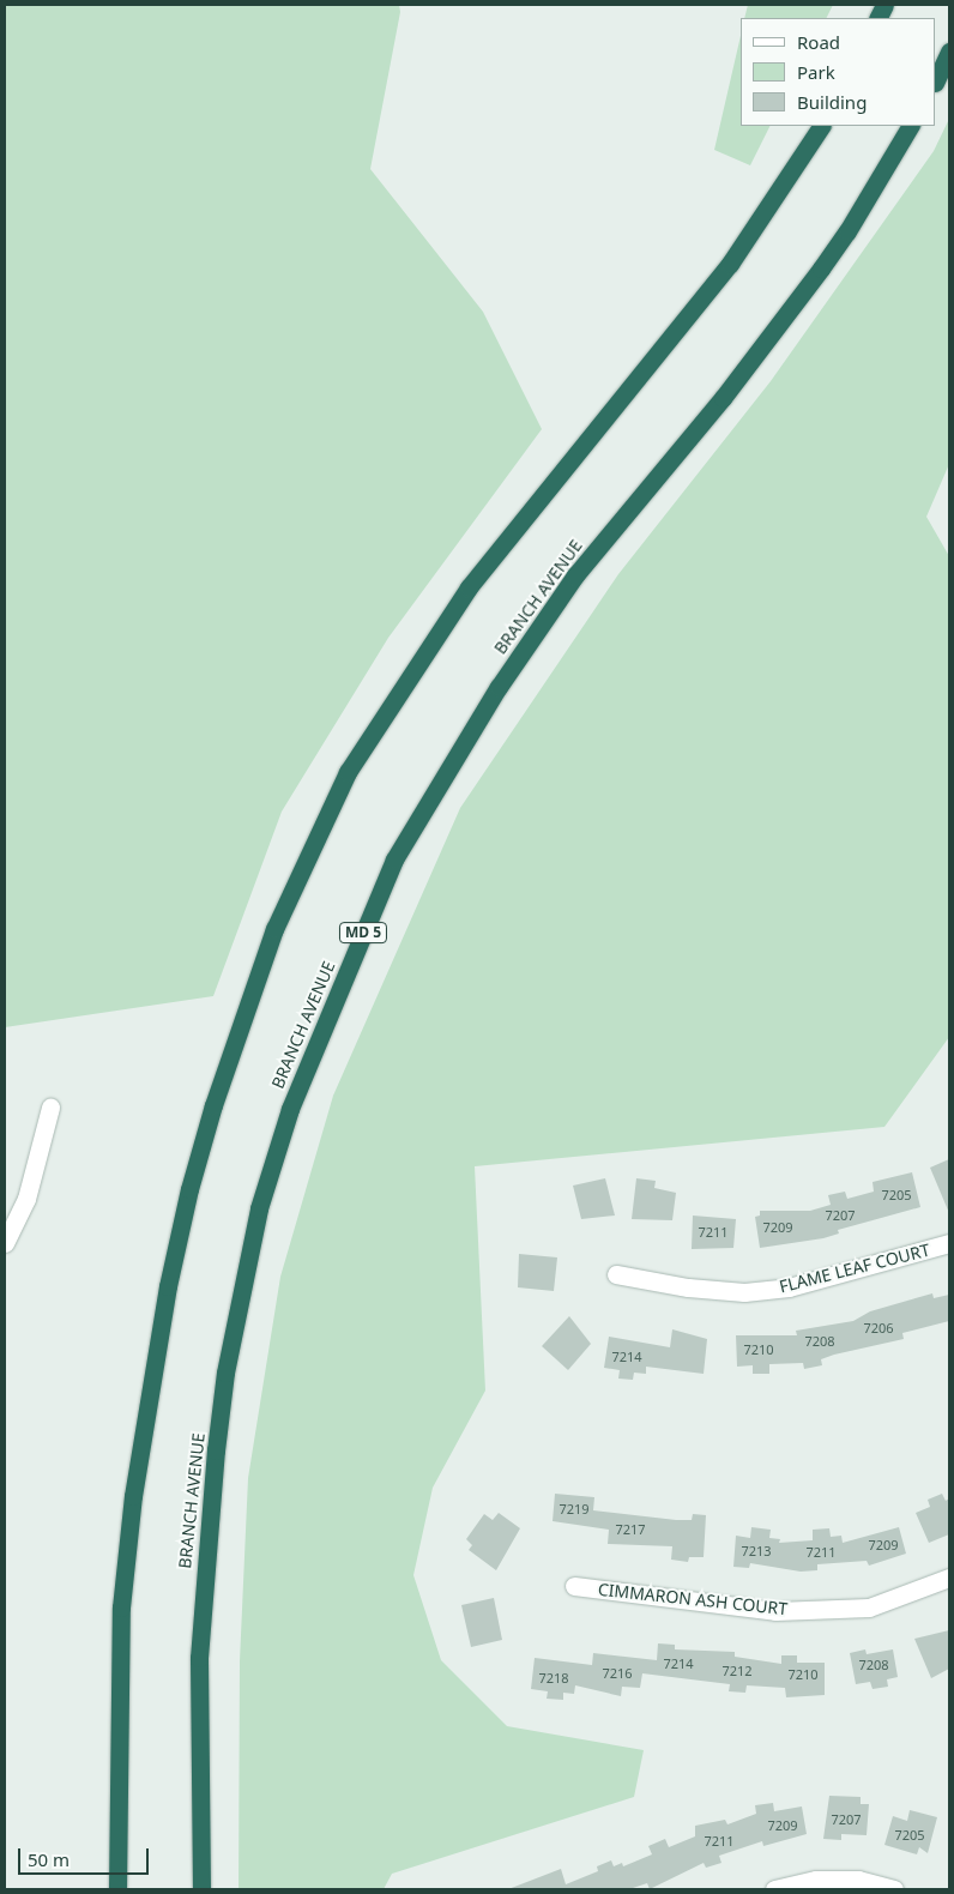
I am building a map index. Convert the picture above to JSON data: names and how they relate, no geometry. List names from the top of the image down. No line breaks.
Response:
{"streets":{"highway":["BRANCH AVENUE","MD 5"],"street":["FLAME LEAF COURT","CIMMARON ASH COURT"]},"house_numbers":["7205","7207","7209","7211","7206","7208","7210","7214","7219","7217","7209","7213","7211","7214","7208","7212","7216","7210","7218","7207","7209","7205","7211"],"legend":["Road","Park","Building"],"scale_bar":"50 m"}
